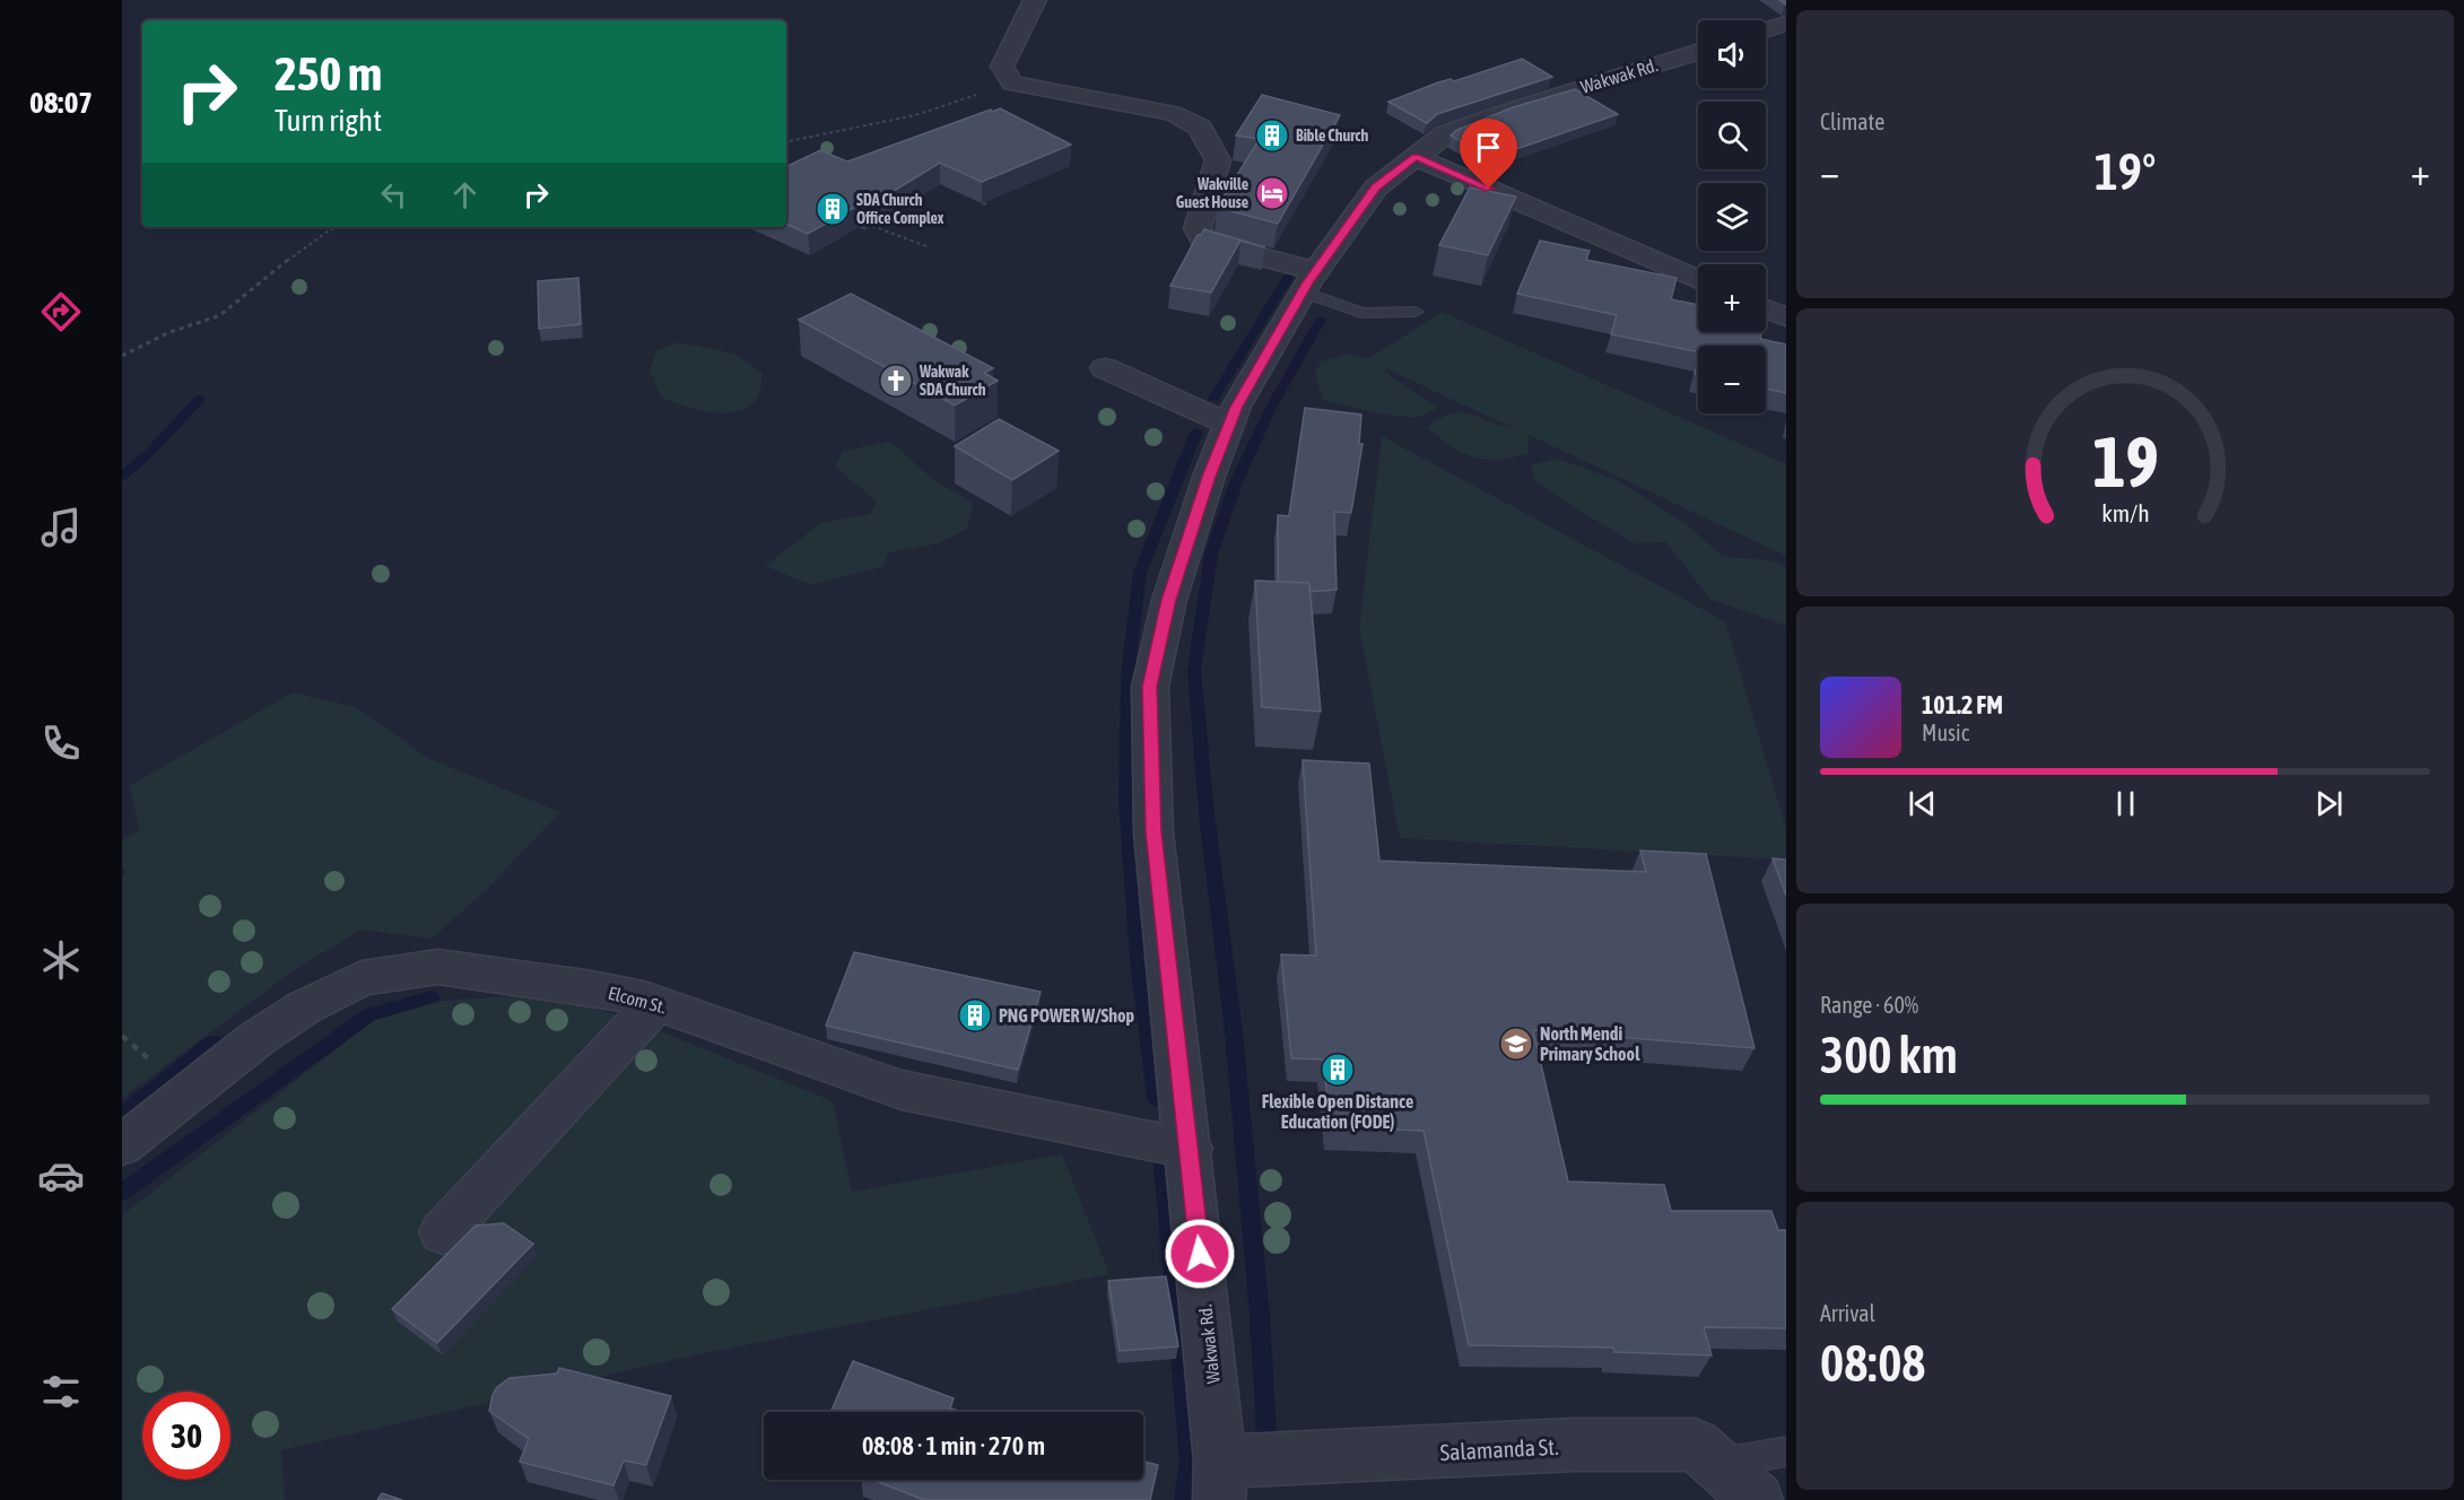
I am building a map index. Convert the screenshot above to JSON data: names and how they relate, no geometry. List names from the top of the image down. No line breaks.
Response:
{"streets":{"street":["Wakwak Rd.","Elcom St.","Salamanda St."]},"crossings":[["Wakwak Rd.","Elcom St."],["Wakwak Rd.","Salamanda St."]],"places":{"building":["Bible Church","SDA Church Office Complex","PNG POWER W/Shop","Flexible Open Distance Education (FODE)"],"hotel":["Wakville Guest House"],"church":["Wakwak SDA Church"],"school or university":["North Mendi Primary School"]},"page":{"tabs":"08:07","tile":["Climate",["Range · 60%","300 km"],["Arrival","08:08"]],"map_buttons":["+","−"],"turn":["250 m","Turn right"],"heat":["−","19°","+"],"song":["101.2 FM","Music"],"limit":"30","trip":"08:08 · 1 min · 270 m","gauge":["19","km/h"]}}
